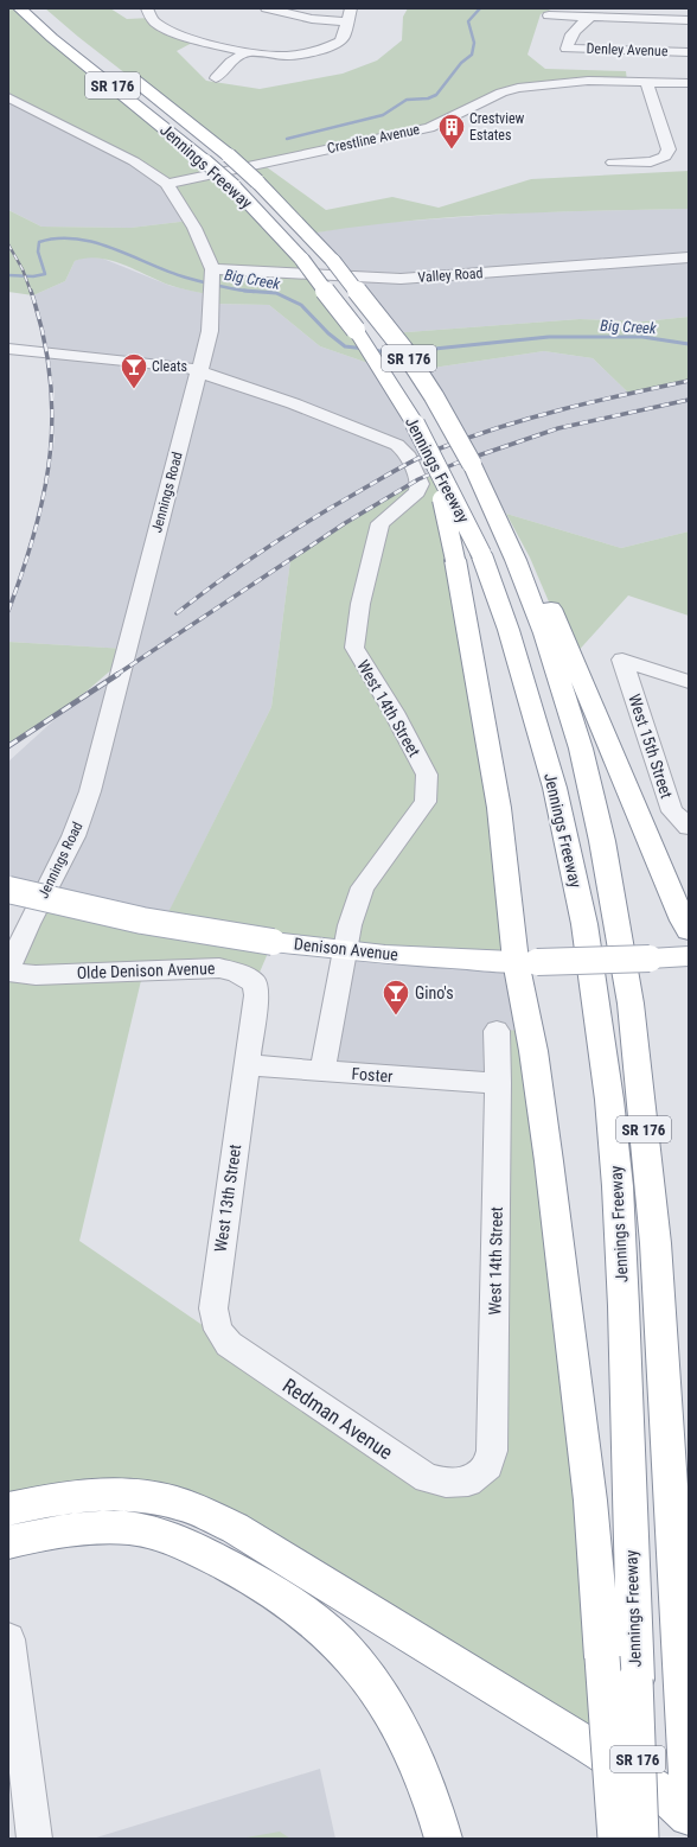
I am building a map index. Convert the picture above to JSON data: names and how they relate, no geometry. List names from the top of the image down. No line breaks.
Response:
{"streets":{"main road":["SR 176","Jennings Freeway","Denison Avenue"],"street":["Denley Avenue","Crestline Avenue","Valley Road","Jennings Road","West 14th Street","West 15th Street","Olde Denison Avenue","Foster","West 13th Street","Redman Avenue"]},"crossings":[["Crestline Avenue","Jennings Road"],["Valley Road","Jennings Road"],["Jennings Road","West 14th Street"],["Jennings Road","Olde Denison Avenue"],["West 14th Street","Denison Avenue"],["West 14th Street","Foster"],["West 14th Street","Redman Avenue"],["Olde Denison Avenue","Foster"],["Olde Denison Avenue","West 13th Street"],["Foster","West 13th Street"],["West 13th Street","Redman Avenue"]],"water":["Big Creek"],"places":{"building":["Crestview Estates"],"bar":["Cleats","Gino's"]}}
